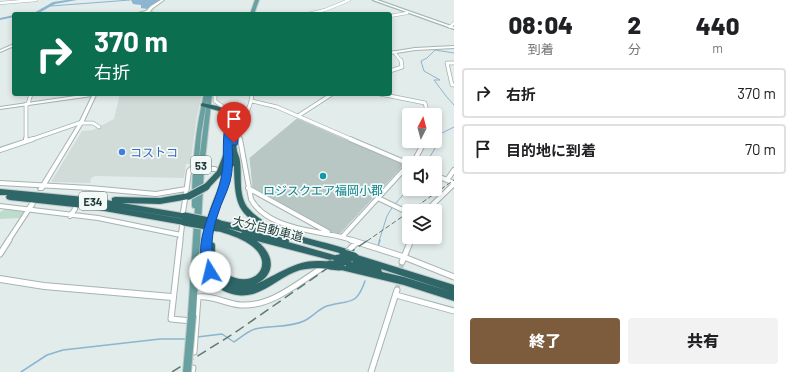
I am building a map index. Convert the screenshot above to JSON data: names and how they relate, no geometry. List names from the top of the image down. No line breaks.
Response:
{"streets":{"highway":["E34","大分自動車道"],"main road":["53"]},"places":["コストコ","ロジスクエア福岡小郡"],"north":"top","page":{"eta":["08:04","到着","2","分","440","m"],"turn":["370 m","右折"],"list":[{"name":"右折","value":"370 m"},{"name":"目的地に到着","value":"70 m"}],"buttons":["終了","共有"]}}
